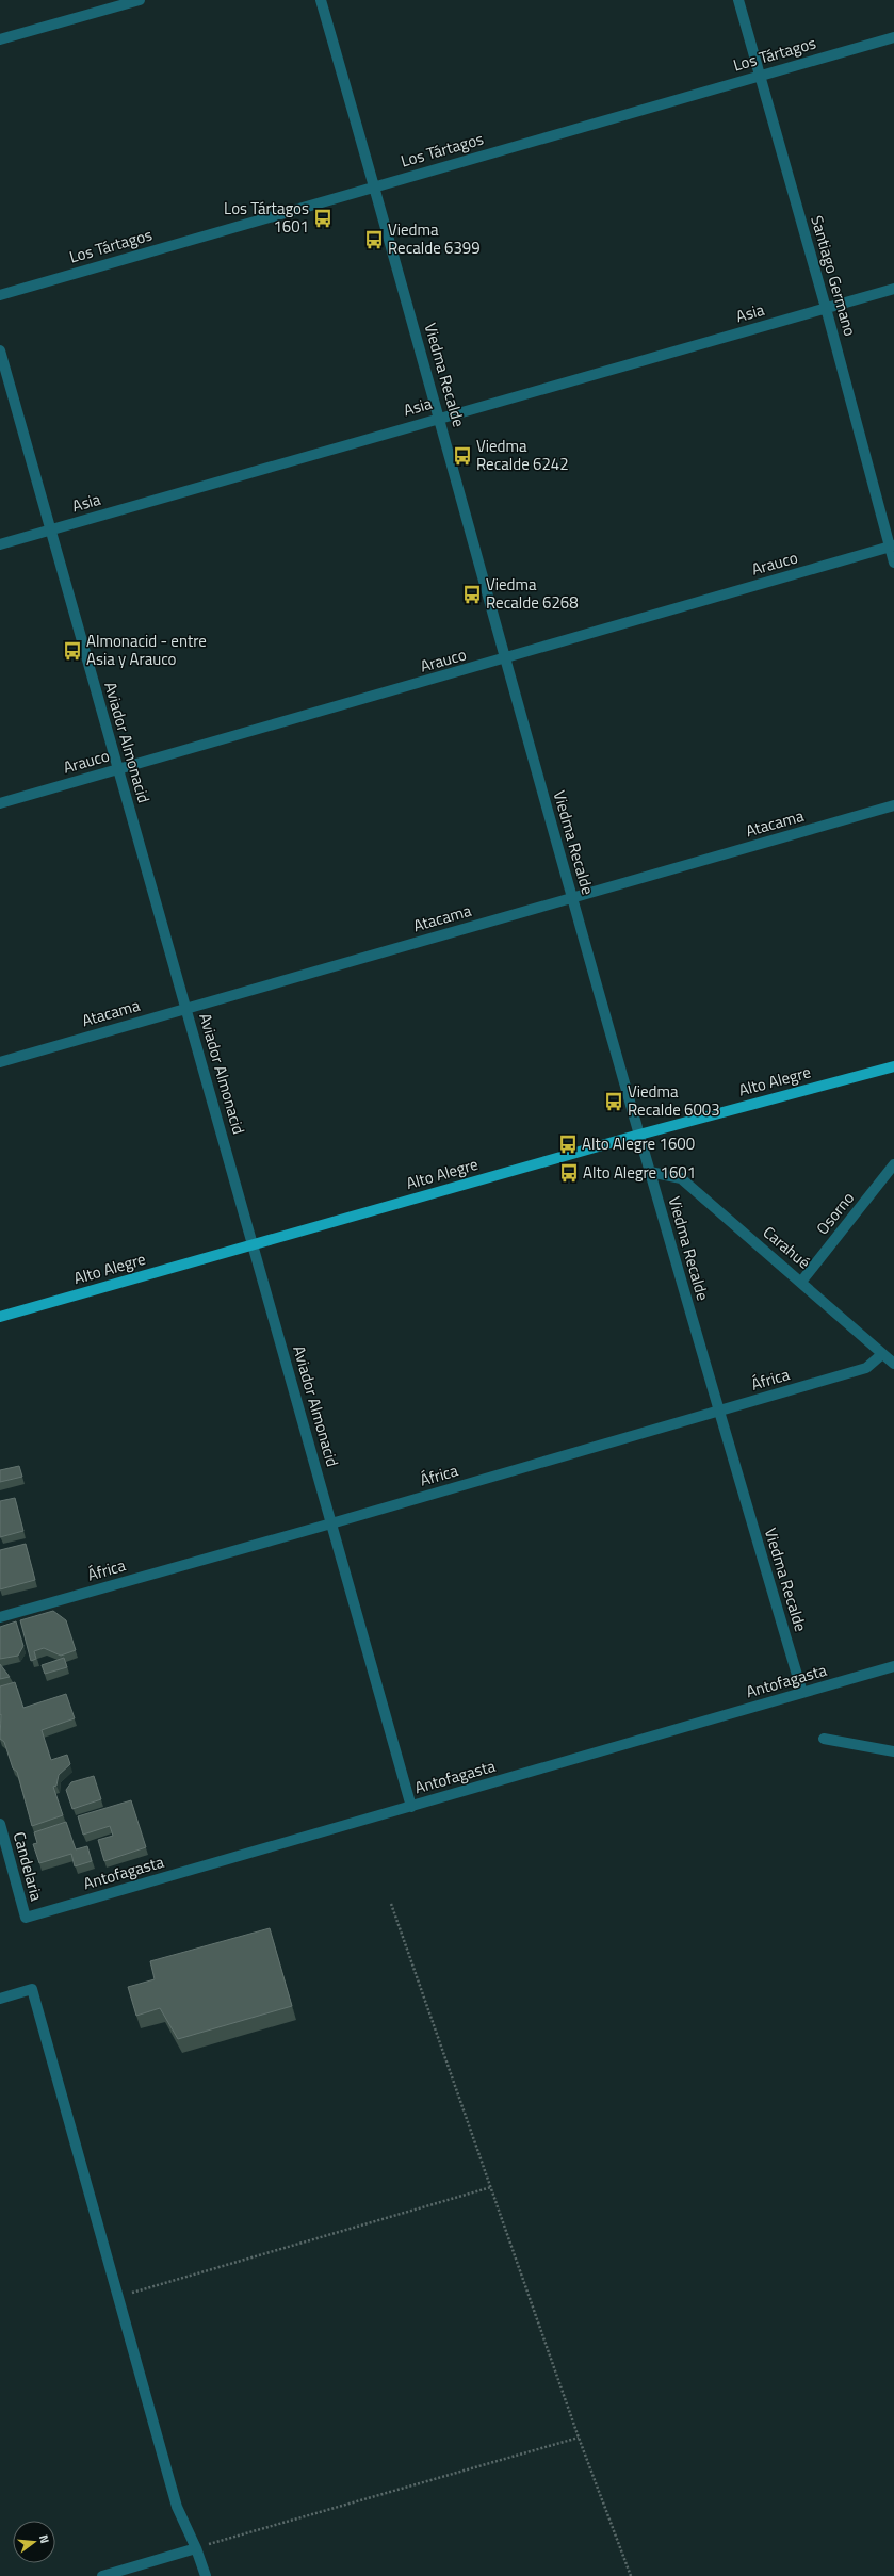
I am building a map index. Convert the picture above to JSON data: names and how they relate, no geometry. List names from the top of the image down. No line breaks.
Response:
{"streets":{"main road":["Alto Alegre"],"street":["Los Tártagos","Santiago Germano","Asia","Viedma Recalde","Arauco","Aviador Almonacid","Atacama","Osorno","Carahué","África","Antofagasta","Candelaria"]},"crossings":[["Los Tártagos","Santiago Germano"],["Los Tártagos","Viedma Recalde"],["Santiago Germano","Asia"],["Santiago Germano","Arauco"],["Asia","Viedma Recalde"],["Asia","Aviador Almonacid"],["Viedma Recalde","Arauco"],["Viedma Recalde","Atacama"],["Viedma Recalde","Alto Alegre"],["Viedma Recalde","Carahué"],["Viedma Recalde","África"],["Viedma Recalde","Antofagasta"],["Arauco","Aviador Almonacid"],["Aviador Almonacid","Atacama"],["Aviador Almonacid","Alto Alegre"],["Aviador Almonacid","África"],["Aviador Almonacid","Antofagasta"],["Osorno","Carahué"],["Carahué","África"],["Antofagasta","Candelaria"]],"places":{"bus stop":["Los Tártagos 1601","Viedma Recalde 6399","Viedma Recalde 6242","Viedma Recalde 6268","Almonacid - entre Asia y Arauco","Viedma Recalde 6003","Alto Alegre 1600","Alto Alegre 1601"]},"north":"right"}
